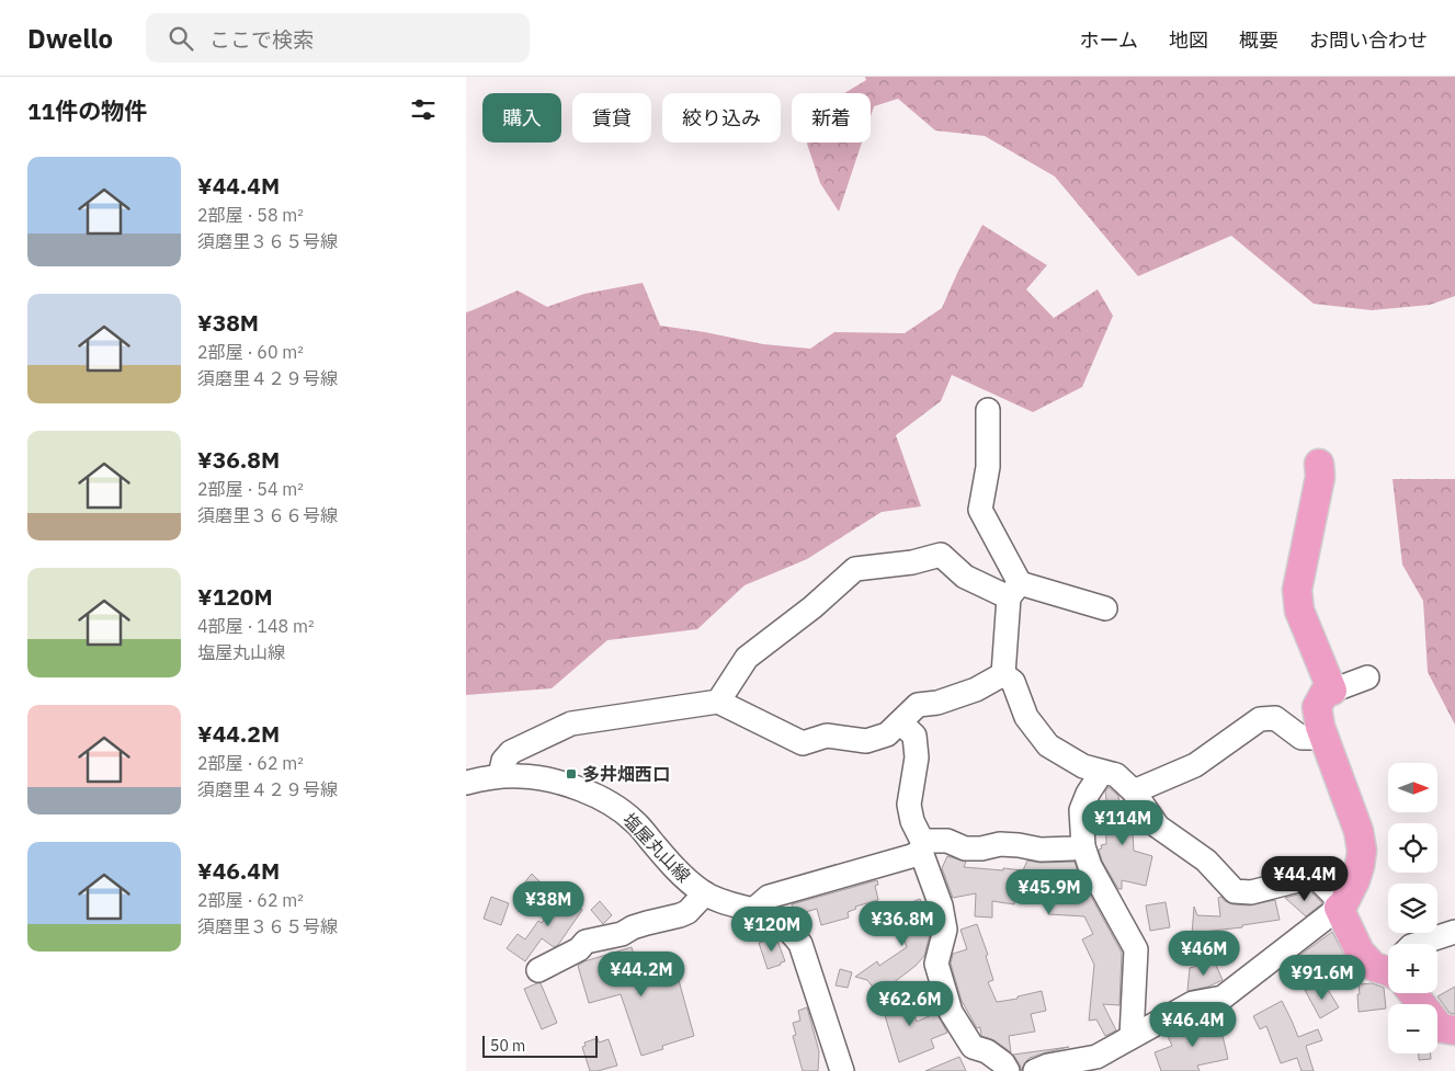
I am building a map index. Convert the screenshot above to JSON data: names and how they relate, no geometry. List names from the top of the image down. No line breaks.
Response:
{"streets":{"street":["塩屋丸山線"]},"places":{"transit":["多井畑西口"]},"scale_bar":"50 m","north":"right","page":{"header":"Dwello","search":"ここで検索","nav":["ホーム","地図","概要","お問い合わせ"],"heading":"11件の物件","chip":["購入","賃貸","絞り込み","新着"],"list":[{"name":"¥44.4M","note":"2部屋 · 58 m² · 須磨里３６５号線"},{"name":"¥38M","note":"2部屋 · 60 m² · 須磨里４２９号線"},{"name":"¥36.8M","note":"2部屋 · 54 m² · 須磨里３６６号線"},{"name":"¥120M","note":"4部屋 · 148 m² · 塩屋丸山線"},{"name":"¥44.2M","note":"2部屋 · 62 m² · 須磨里４２９号線"},{"name":"¥46.4M","note":"2部屋 · 62 m² · 須磨里３６５号線"}],"map_buttons":["+","−"],"price":["¥114M","¥44.4M","¥45.9M","¥38M","¥36.8M","¥120M","¥46M","¥44.2M","¥91.6M","¥62.6M","¥46.4M"],"scale":"50 m"}}
